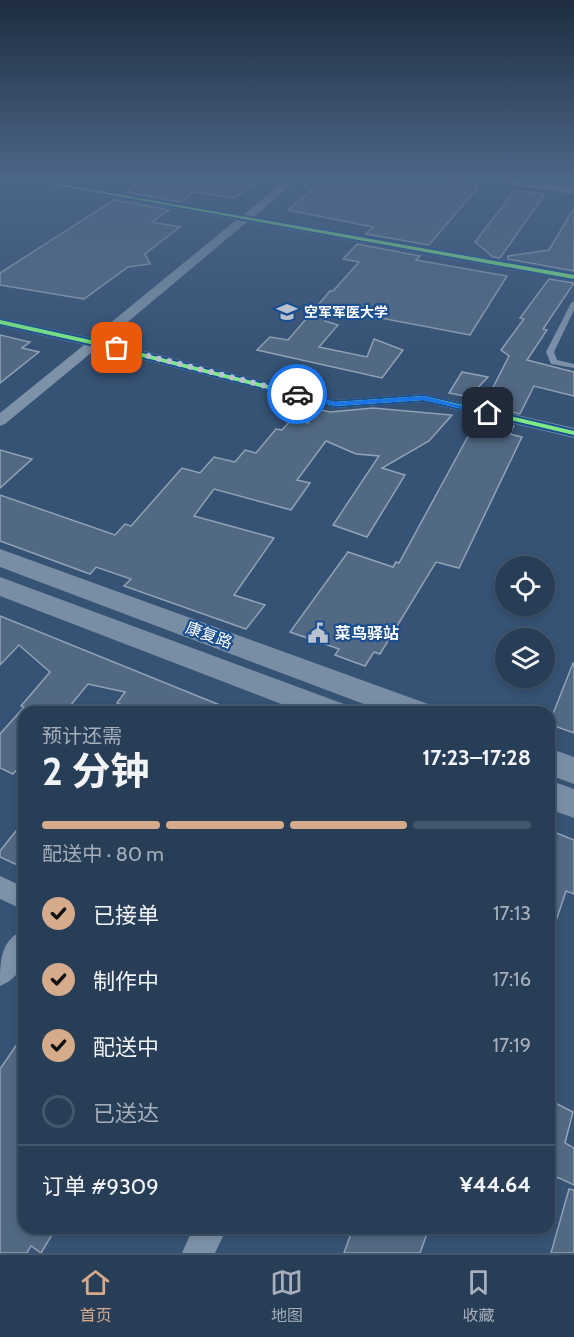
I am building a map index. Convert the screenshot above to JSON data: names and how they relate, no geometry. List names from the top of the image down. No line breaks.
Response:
{"streets":{"main road":["康复路"]},"places":{"school or university":["空军军医大学"],"public building":["菜鸟驿站"]},"page":{"heading":["2 分钟","预计还需","17:23–17:28"],"panel":["订单 #9309","¥44.64"],"bar":"配送中 · 80 m","list":[["已接单","17:13"],["制作中","17:16"],["配送中","17:19"],"已送达"],"tabs":["首页","地图","收藏"]}}
